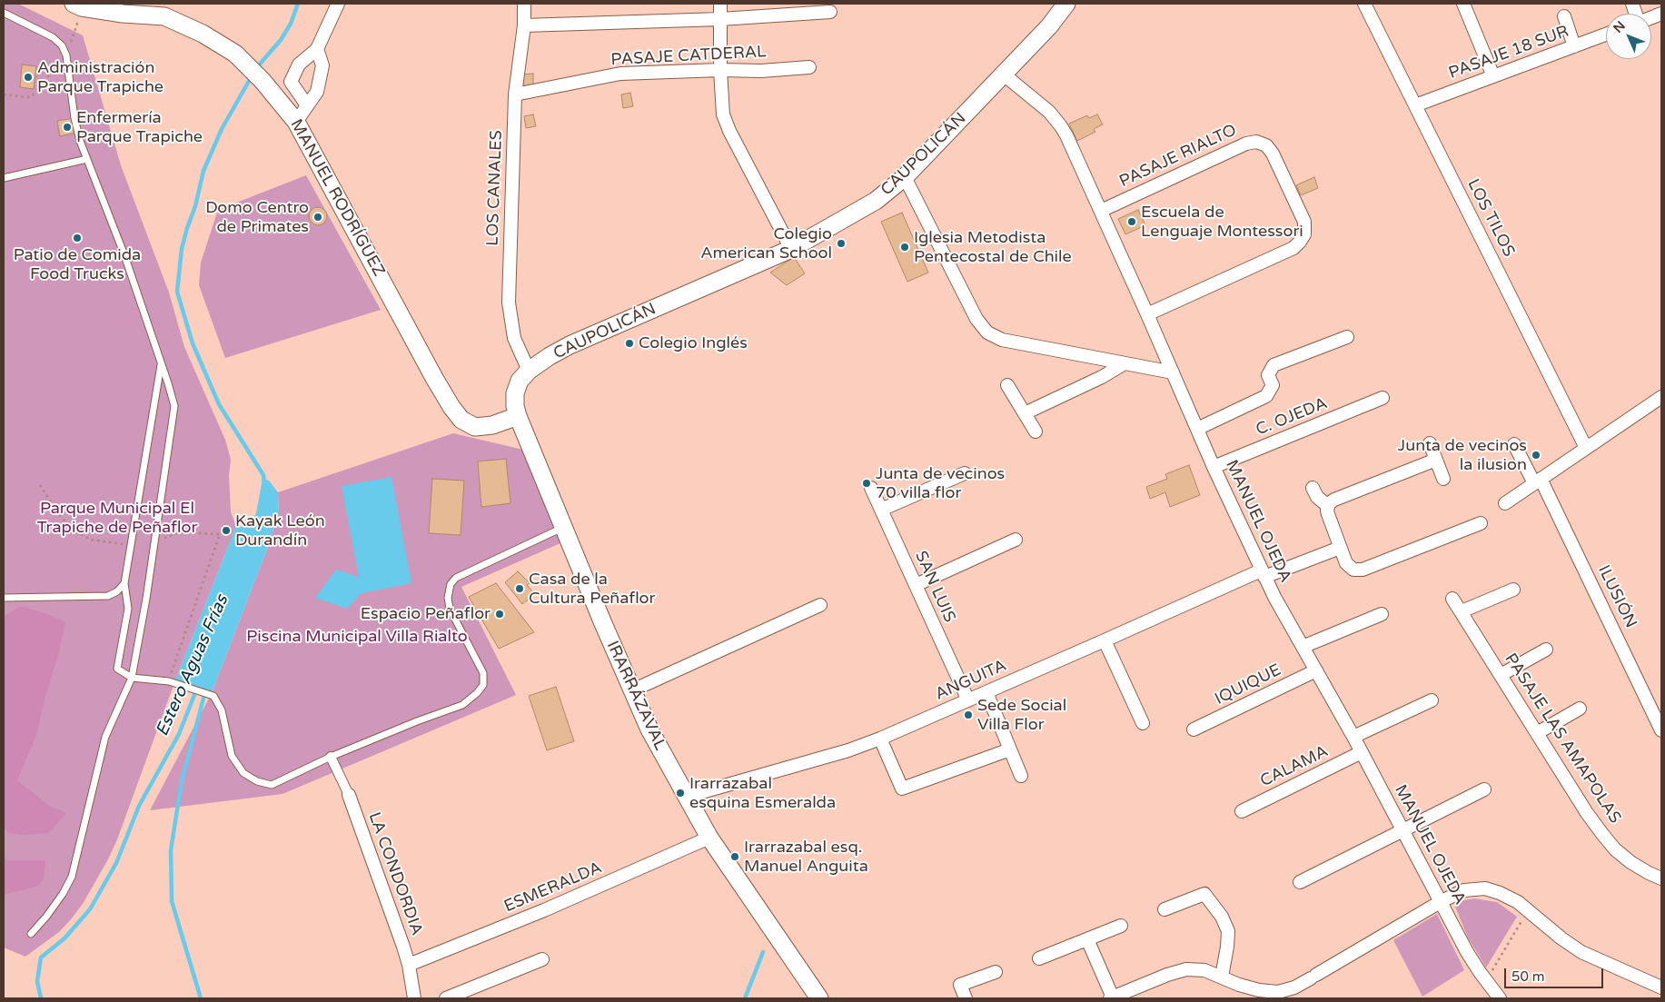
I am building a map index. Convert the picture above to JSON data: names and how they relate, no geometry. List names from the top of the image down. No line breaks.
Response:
{"streets":{"main road":["CAUPOLICÁN","MANUEL RODRÍGUEZ","IRARRÁZAVAL"],"street":["PASAJE 18 SUR","PASAJE CATDERAL","PASAJE RIALTO","LOS CANALES","LOS TILOS","C. OJEDA","MANUEL OJEDA","SAN LUIS","ILUSIÓN","ANGUITA","IQUIQUE","PASAJE LAS AMAPOLAS","CALAMA","LA CONDORDIA","ESMERALDA"]},"crossings":[["PASAJE 18 SUR","LOS TILOS"],["PASAJE CATDERAL","LOS CANALES"],["CAUPOLICÁN","LOS CANALES"],["CAUPOLICÁN","MANUEL OJEDA"],["CAUPOLICÁN","IRARRÁZAVAL"],["PASAJE RIALTO","MANUEL OJEDA"],["LOS CANALES","IRARRÁZAVAL"],["MANUEL RODRÍGUEZ","IRARRÁZAVAL"],["C. OJEDA","MANUEL OJEDA"],["MANUEL OJEDA","ANGUITA"],["MANUEL OJEDA","IQUIQUE"],["MANUEL OJEDA","CALAMA"],["SAN LUIS","ANGUITA"],["ANGUITA","IRARRÁZAVAL"],["IRARRÁZAVAL","ESMERALDA"],["LA CONDORDIA","ESMERALDA"]],"water":["Estero Aguas Frías"],"parks":["Parque Municipal El Trapiche de Peñaflor","Piscina Municipal Villa Rialto"],"places":["Administración Parque Trapiche","Enfermería Parque Trapiche","Domo Centro de Primates","Escuela de Lenguaje Montessori","Patio de Comida Food Trucks","Colegio American School","Iglesia Metodista Pentecostal de Chile","Colegio Inglés","Junta de vecinos la ilusion","Junta de vecinos 70 villa flor","Kayak León Durandín","Casa de la Cultura Peñaflor","Espacio Peñaflor","Sede Social Villa Flor","Irarrazabal esquina Esmeralda","Irarrazabal esq. Manuel Anguita"],"scale_bar":"50 m","north":"top left"}
